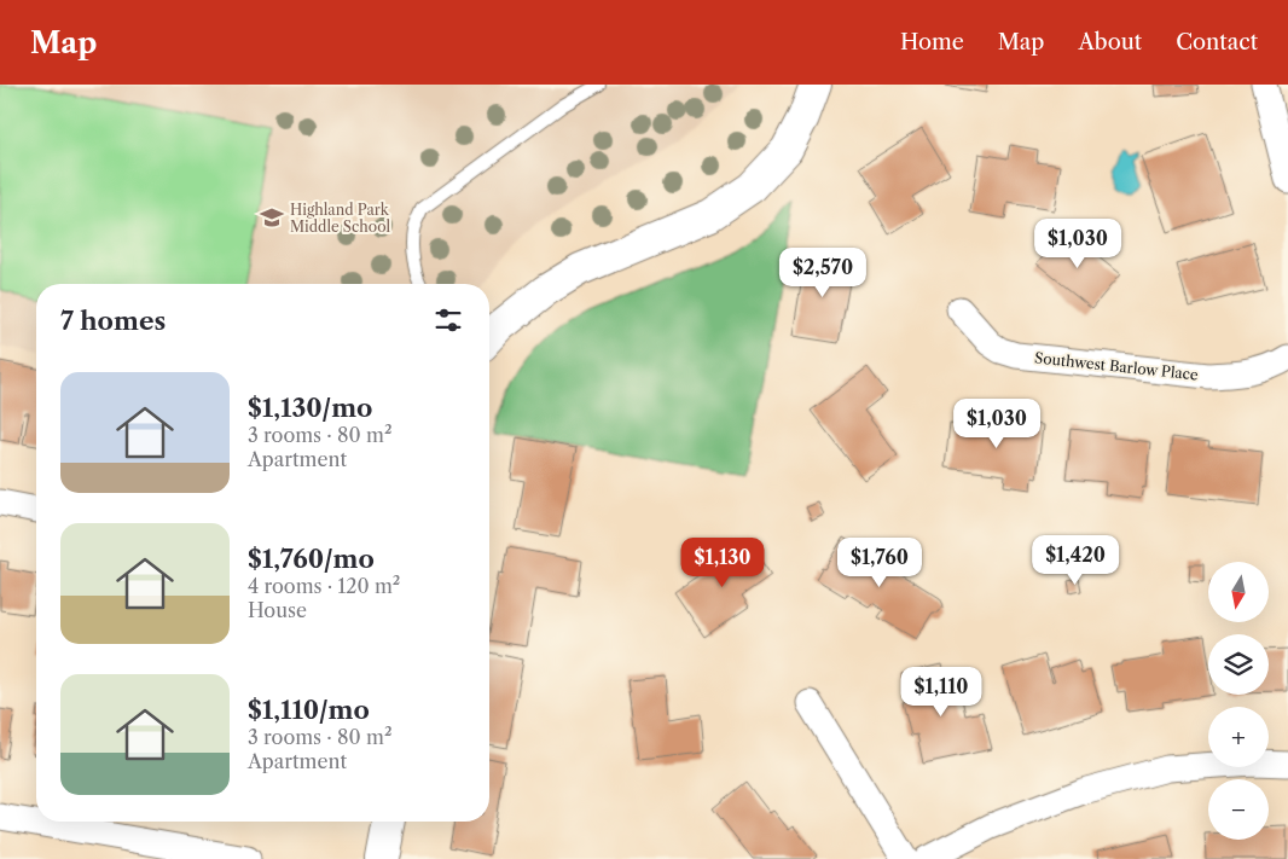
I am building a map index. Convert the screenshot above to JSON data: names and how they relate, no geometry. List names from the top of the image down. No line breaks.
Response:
{"streets":{"street":["Southwest Barlow Place"]},"places":{"school or university":["Highland Park Middle School"]},"north":"bottom","page":{"header":"Map","nav":["Home","Map","About","Contact"],"price":["$1,030","$2,570","$1,030","$1,420","$1,130","$1,760","$1,110"],"heading":"7 homes","list":[{"name":"$1,130/mo","note":"3 rooms · 80 m² · Apartment"},{"name":"$1,760/mo","note":"4 rooms · 120 m² · House"},{"name":"$1,110/mo","note":"3 rooms · 80 m² · Apartment"}],"map_buttons":["+","−"]}}
